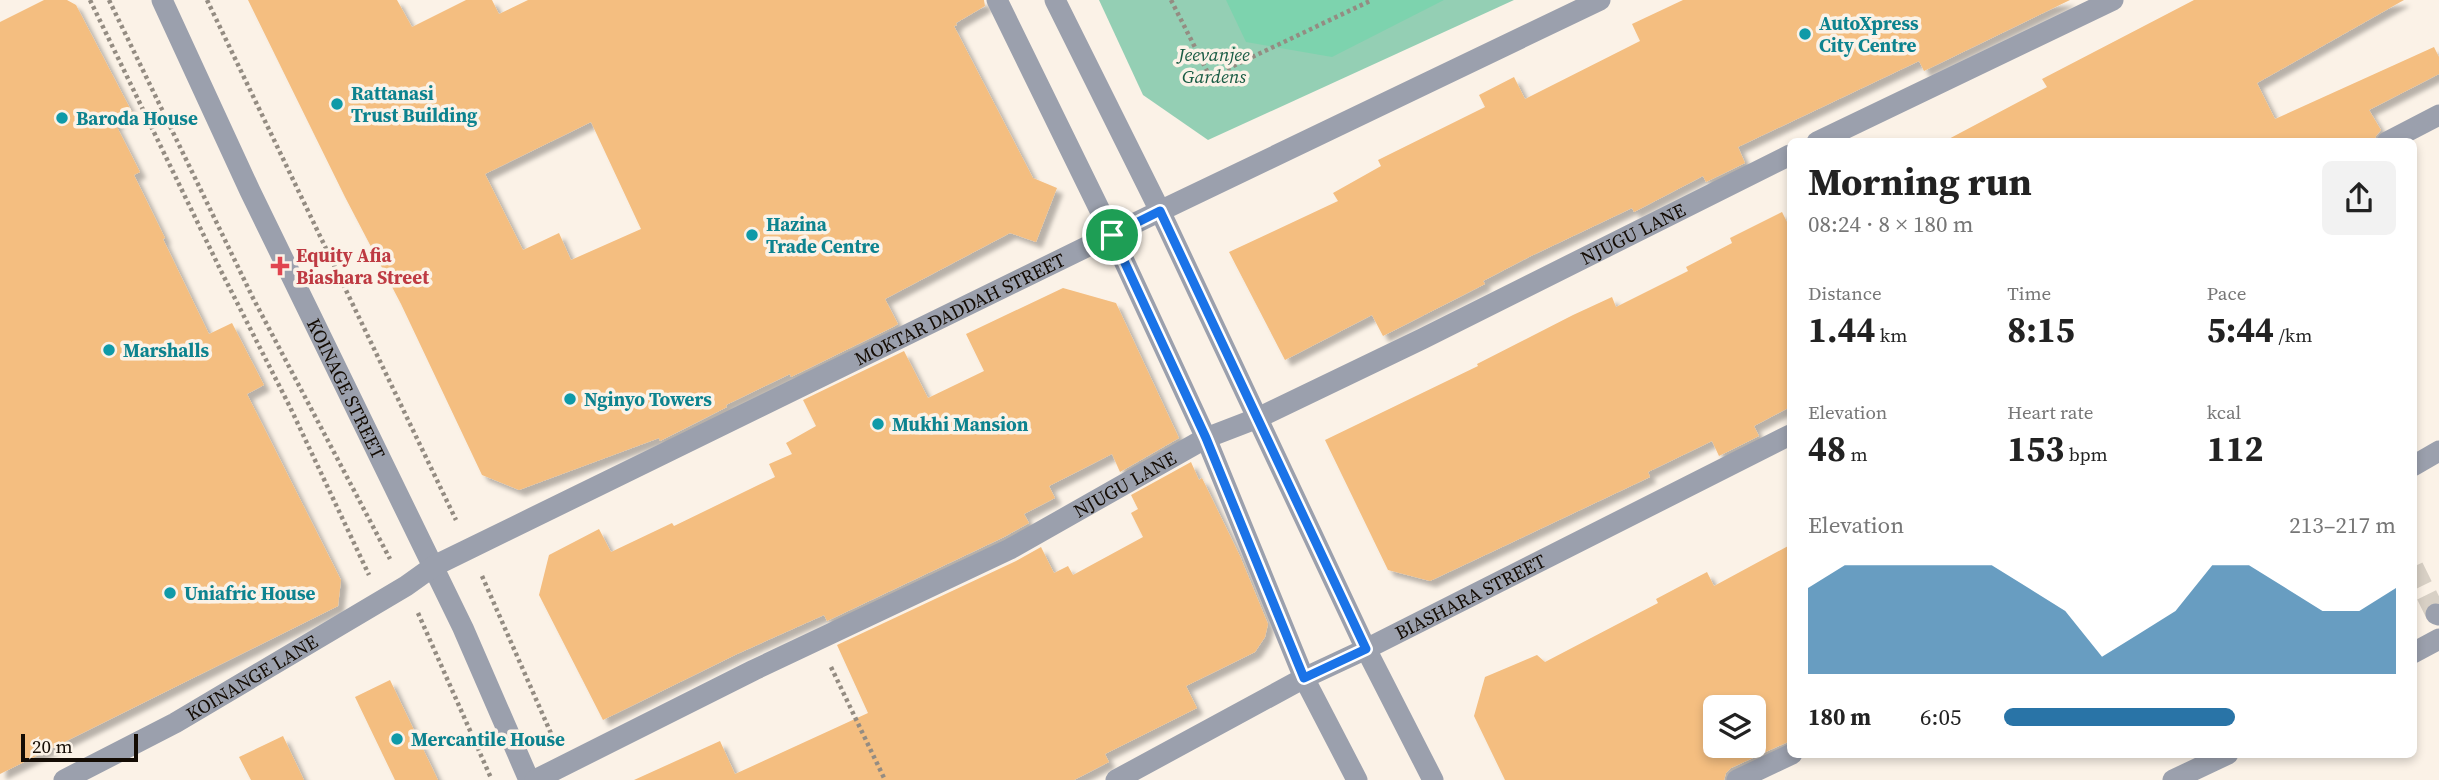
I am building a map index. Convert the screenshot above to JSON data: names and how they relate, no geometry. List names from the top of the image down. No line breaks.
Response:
{"streets":{"street":["NJUGU LANE","MOKTAR DADDAH STREET","KOINAGE STREET","BIASHARA STREET","KOINANGE LANE"]},"crossings":[["MOKTAR DADDAH STREET","KOINAGE STREET"],["MOKTAR DADDAH STREET","KOINANGE LANE"],["KOINAGE STREET","KOINANGE LANE"]],"parks":["Jeevanjee Gardens"],"places":{"other":["AutoXpress City Centre","Rattanasi Trust Building","Baroda House","Hazina Trade Centre","Marshalls","Nginyo Towers","Mukhi Mansion","Uniafric House","Mercantile House"],"health":["Equity Afia Biashara Street"]},"scale_bar":"20 m","page":{"heading":["Morning run","08:24 · 8 × 180 m"],"stats":[["Distance","1.44 km"],["Time","8:15"],["Pace","5:44 /km"],["Elevation","48 m"],["Heart rate","153 bpm"],["kcal","112"]],"chart":["Elevation","213–217 m"],"list":[{"name":"180 m","note":"6:05"}],"scale":"20 m"}}
